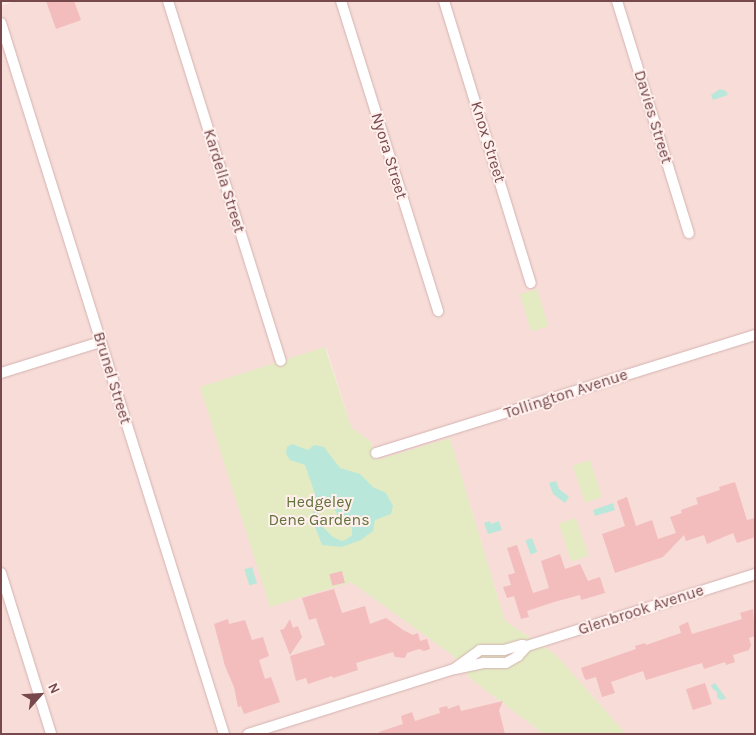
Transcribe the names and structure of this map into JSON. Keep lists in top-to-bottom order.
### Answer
{
  "streets": {
    "street": [
      "Davies Street",
      "Knox Street",
      "Nyora Street",
      "Kardella Street",
      "Brunel Street",
      "Tollington Avenue",
      "Glenbrook Avenue"
    ]
  },
  "parks": ["Hedgeley Dene Gardens"],
  "north": "top right"
}
